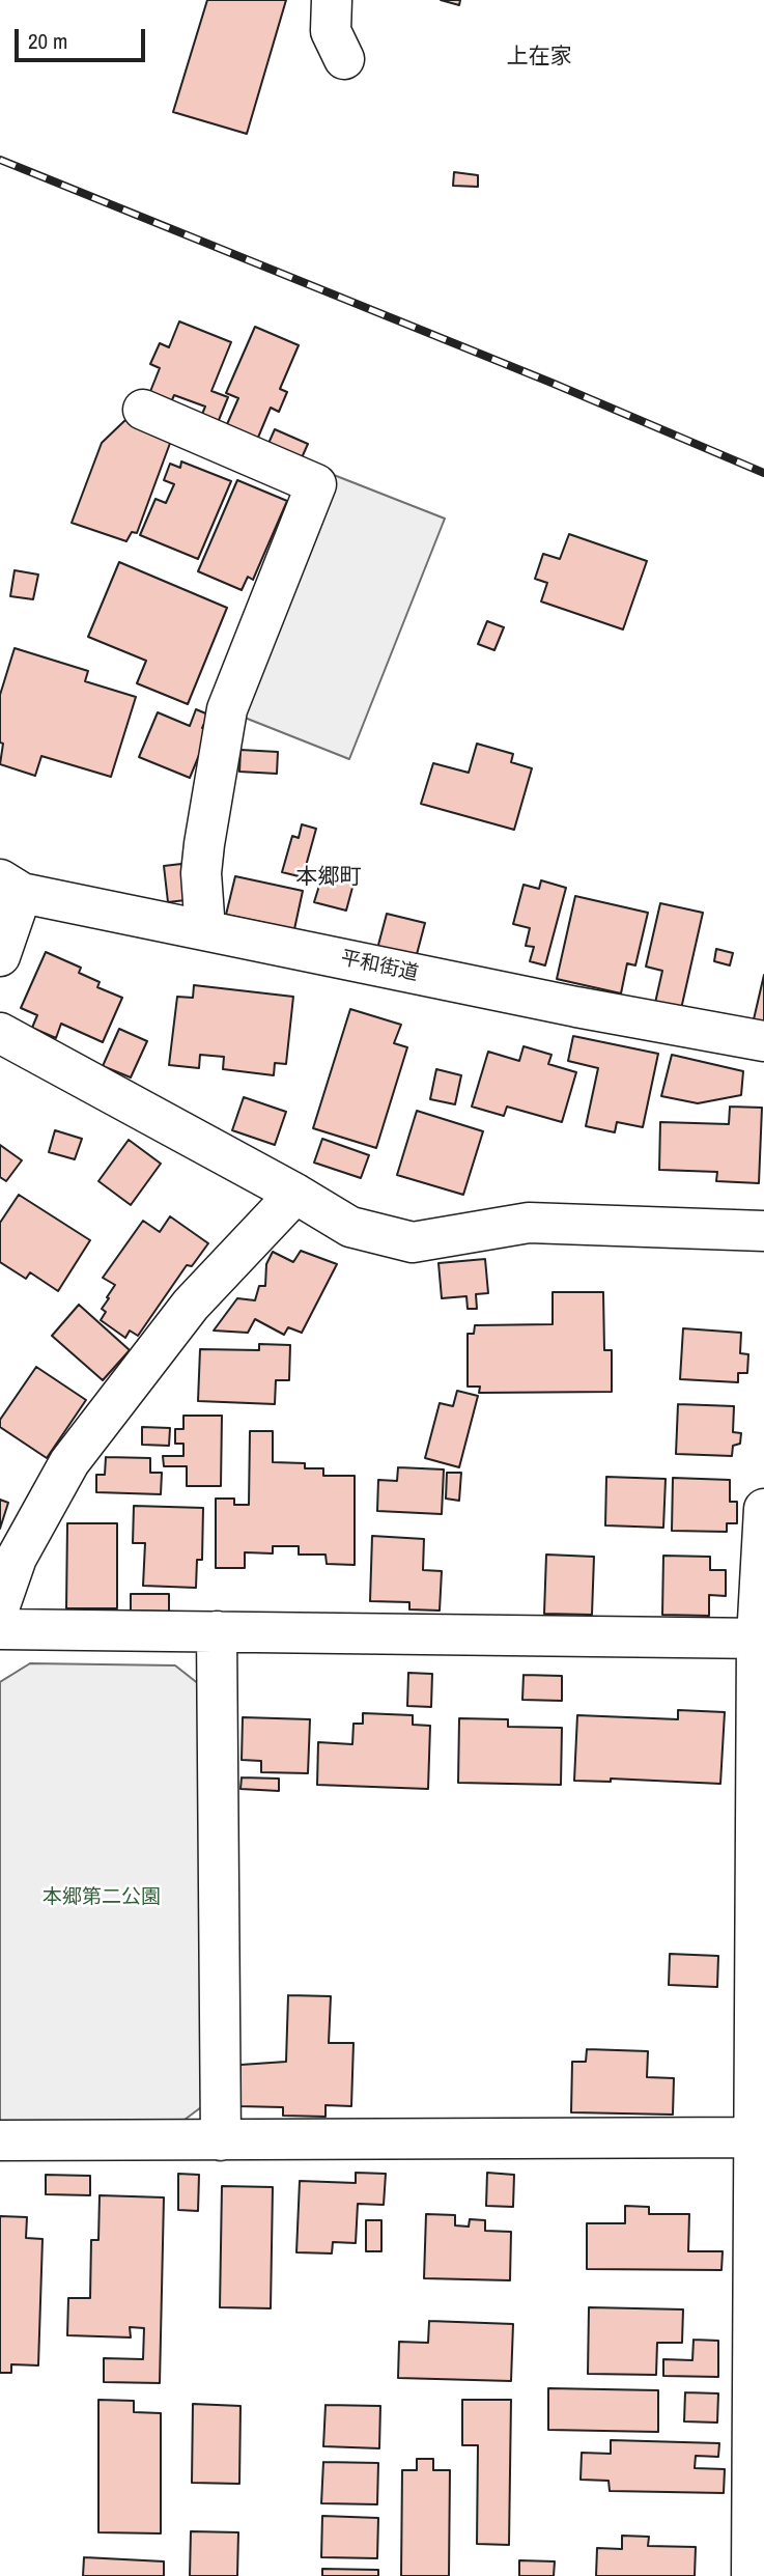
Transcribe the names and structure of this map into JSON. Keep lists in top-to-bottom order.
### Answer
{
  "streets": {
    "street": ["平和街道"]
  },
  "districts": ["上在家", "本郷町"],
  "parks": ["本郷第二公園"],
  "scale_bar": "20 m"
}
